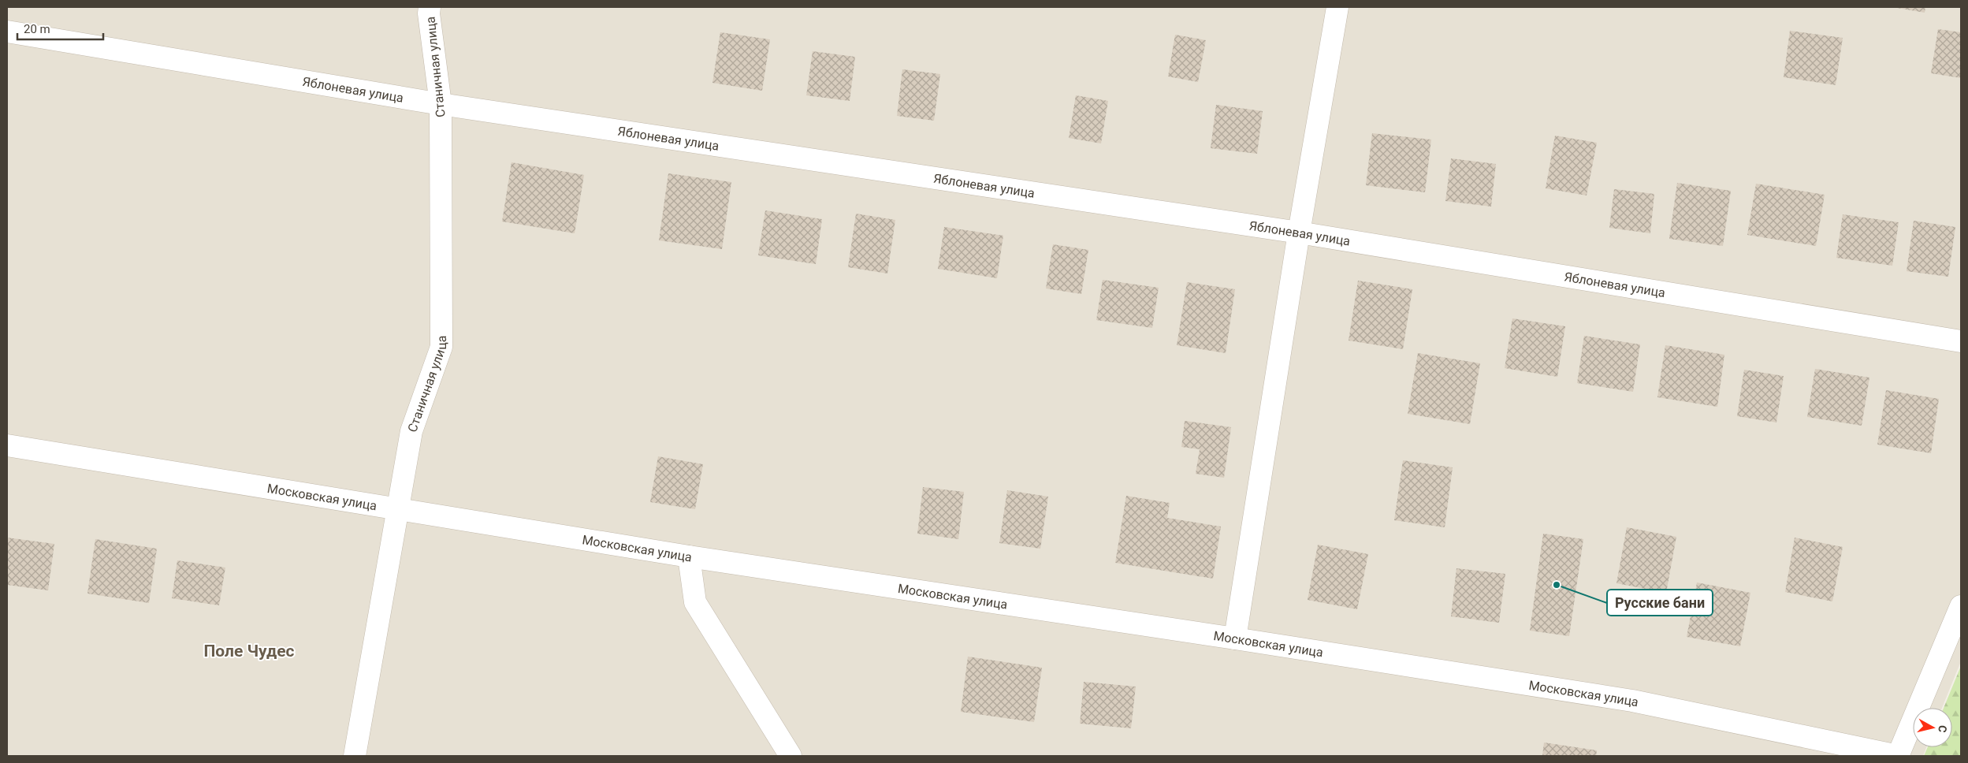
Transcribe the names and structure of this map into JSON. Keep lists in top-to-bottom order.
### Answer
{
  "streets": {
    "street": ["Станичная улица", "Яблоневая улица", "Московская улица"]
  },
  "crossings": [
    ["Станичная улица", "Яблоневая улица"],
    ["Станичная улица", "Московская улица"]
  ],
  "districts": ["Поле Чудес"],
  "places": ["Русские бани"],
  "scale_bar": "20 m",
  "north": "right"
}
